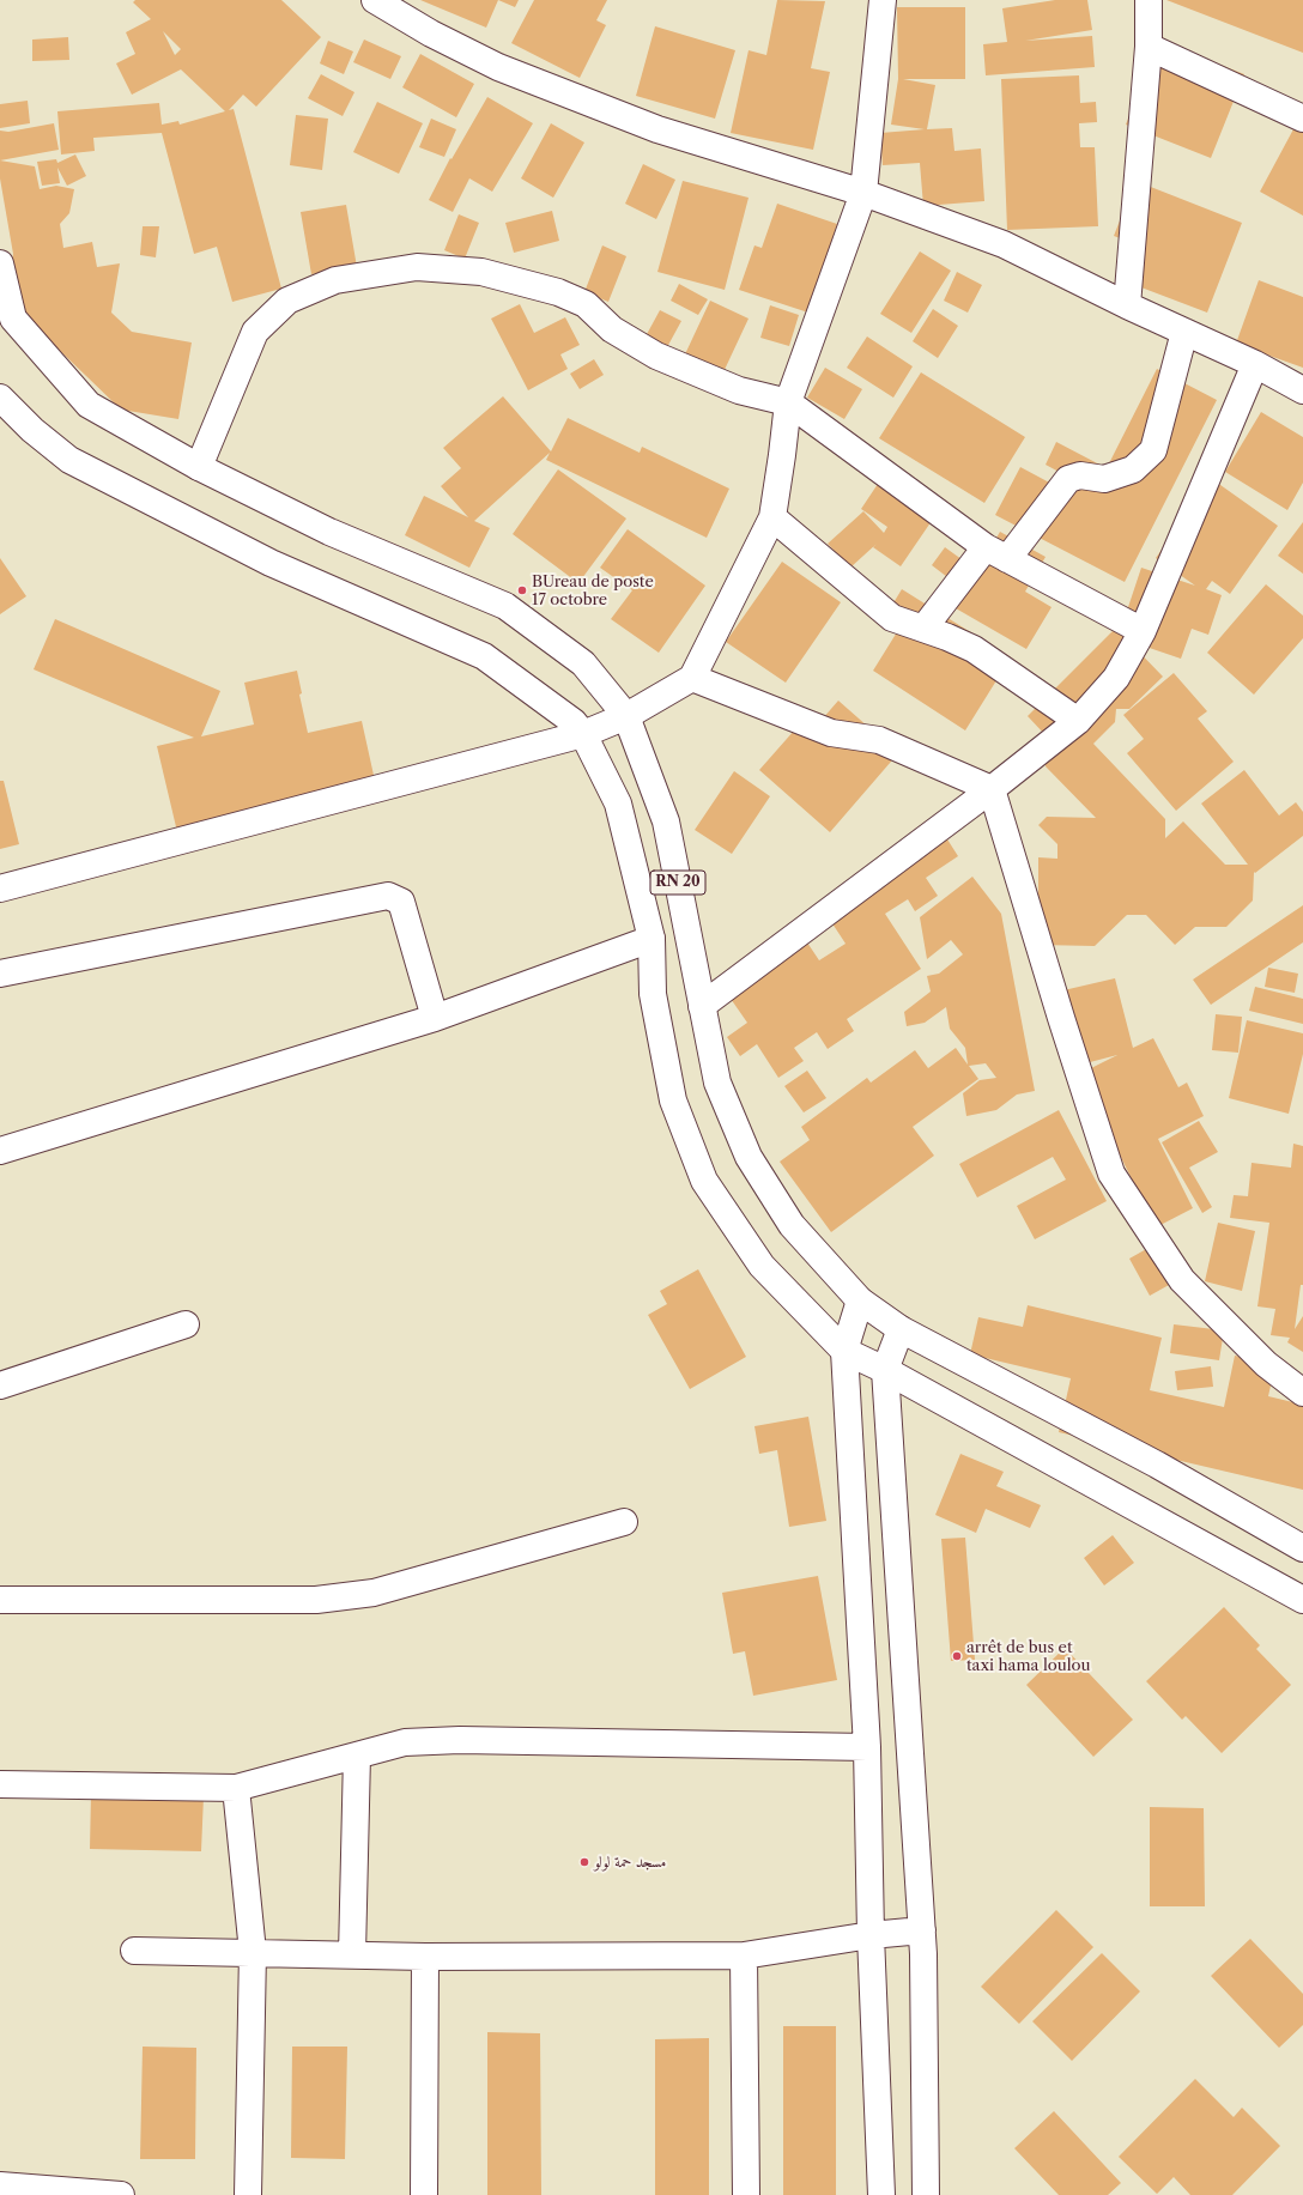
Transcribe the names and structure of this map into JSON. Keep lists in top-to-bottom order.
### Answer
{
  "streets": {
    "street": ["RN 20"]
  },
  "places": ["BUreau de poste 17 octobre", "arrêt de bus et taxi hama loulou", "مسجد حمة لولو"]
}
